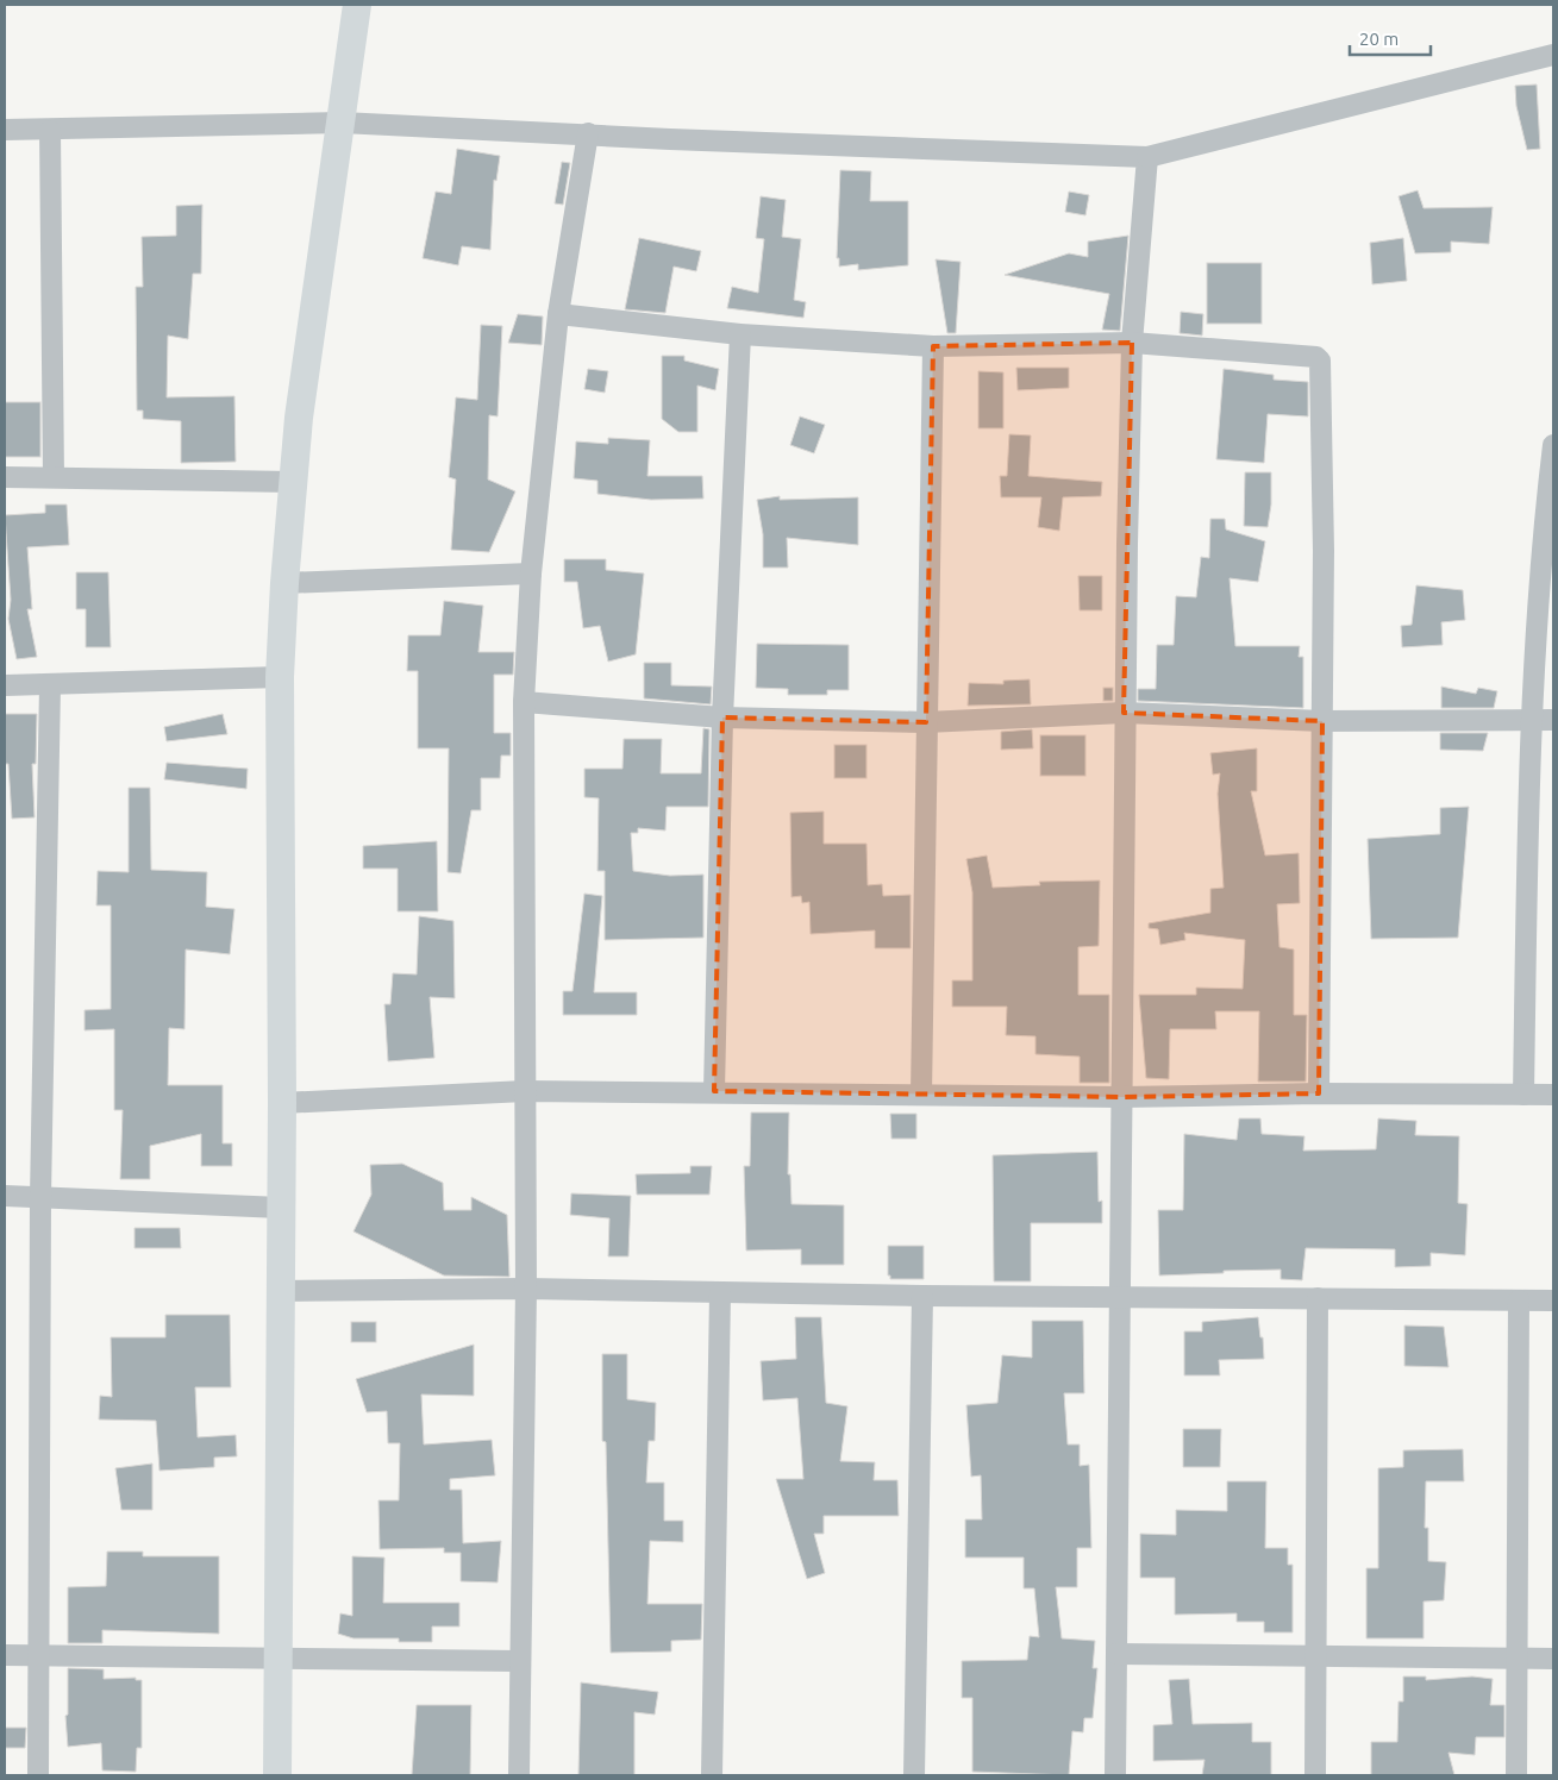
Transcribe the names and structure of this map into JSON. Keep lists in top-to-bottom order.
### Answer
{
  "scale_bar": "20 m"
}
